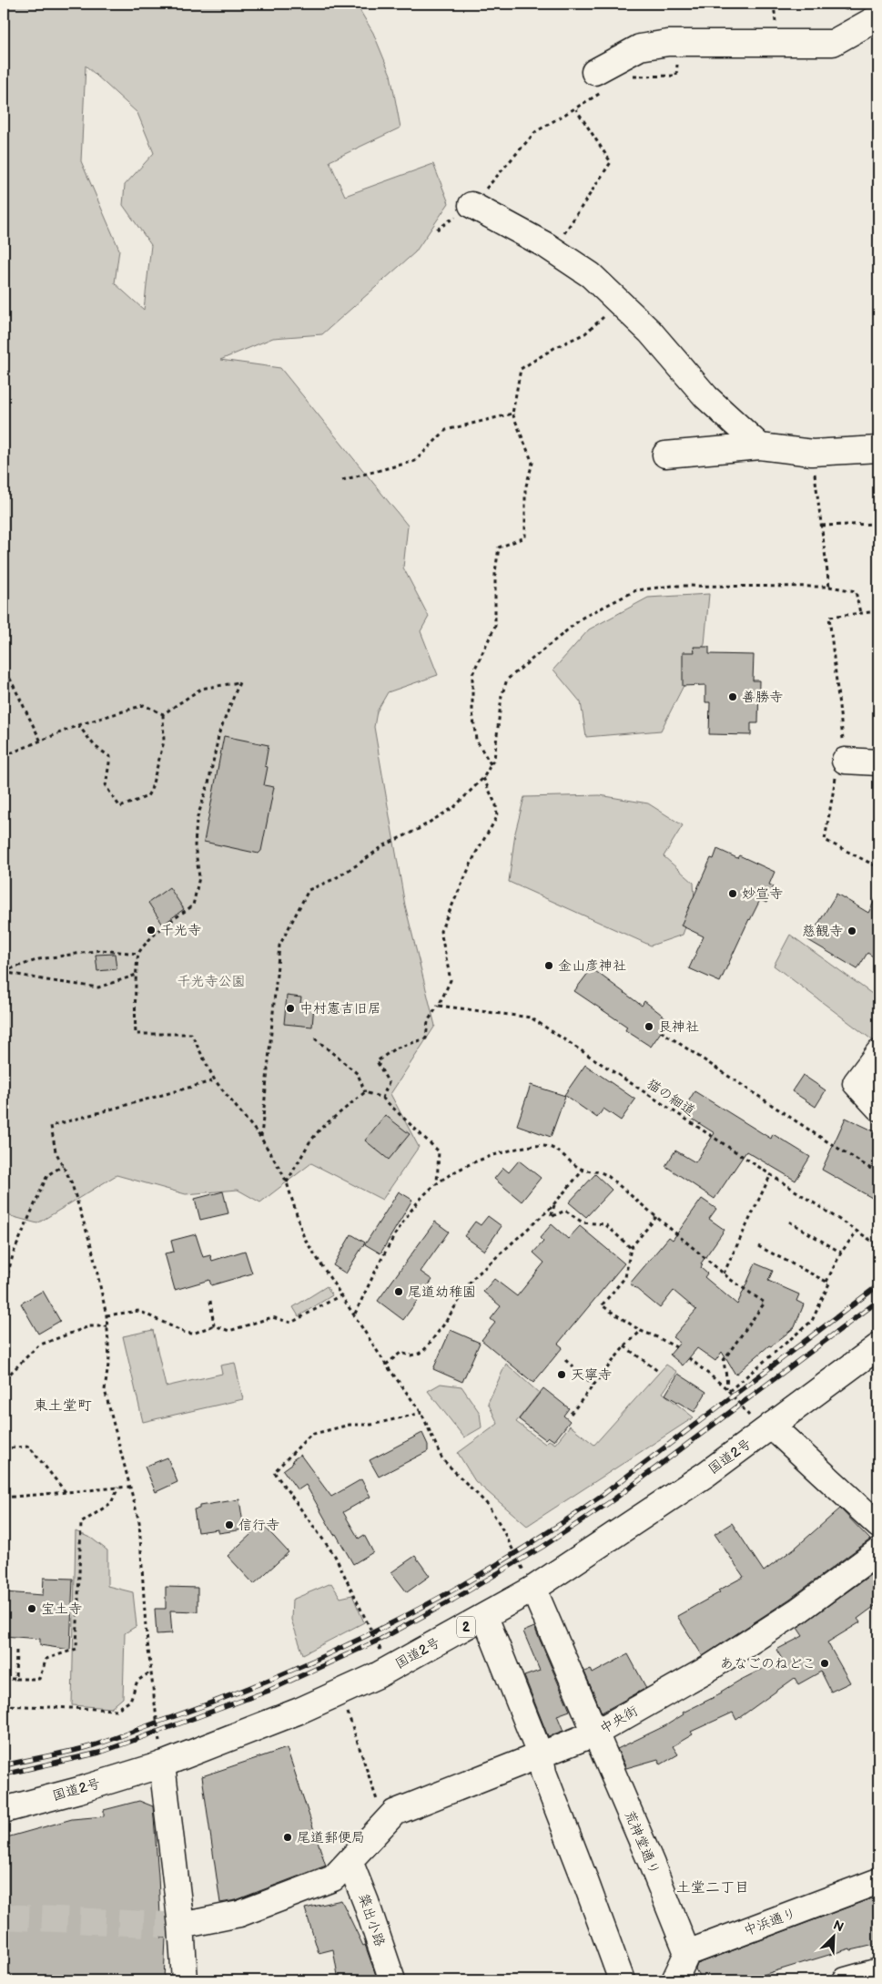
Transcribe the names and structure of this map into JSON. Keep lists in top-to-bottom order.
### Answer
{
  "streets": {
    "main road": [
      "国道2号",
      "2",
      "中央街",
      "荒神堂通り",
      "築出小路",
      "中浜通り"
    ],
    "path": ["猫の細道"]
  },
  "crossings": [
    ["国道2号", "荒神堂通り"],
    ["中央街", "荒神堂通り"],
    ["中央街", "築出小路"],
    ["荒神堂通り", "中浜通り"]
  ],
  "districts": ["東土堂町", "土堂二丁目"],
  "parks": ["千光寺公園"],
  "places": [
    "善勝寺",
    "妙宣寺",
    "千光寺",
    "慈観寺",
    "金山彦神社",
    "中村憲吉旧居",
    "艮神社",
    "尾道幼稚園",
    "天寧寺",
    "信行寺",
    "宝土寺",
    "あなごのねどこ",
    "尾道郵便局"
  ],
  "north": "top right"
}
